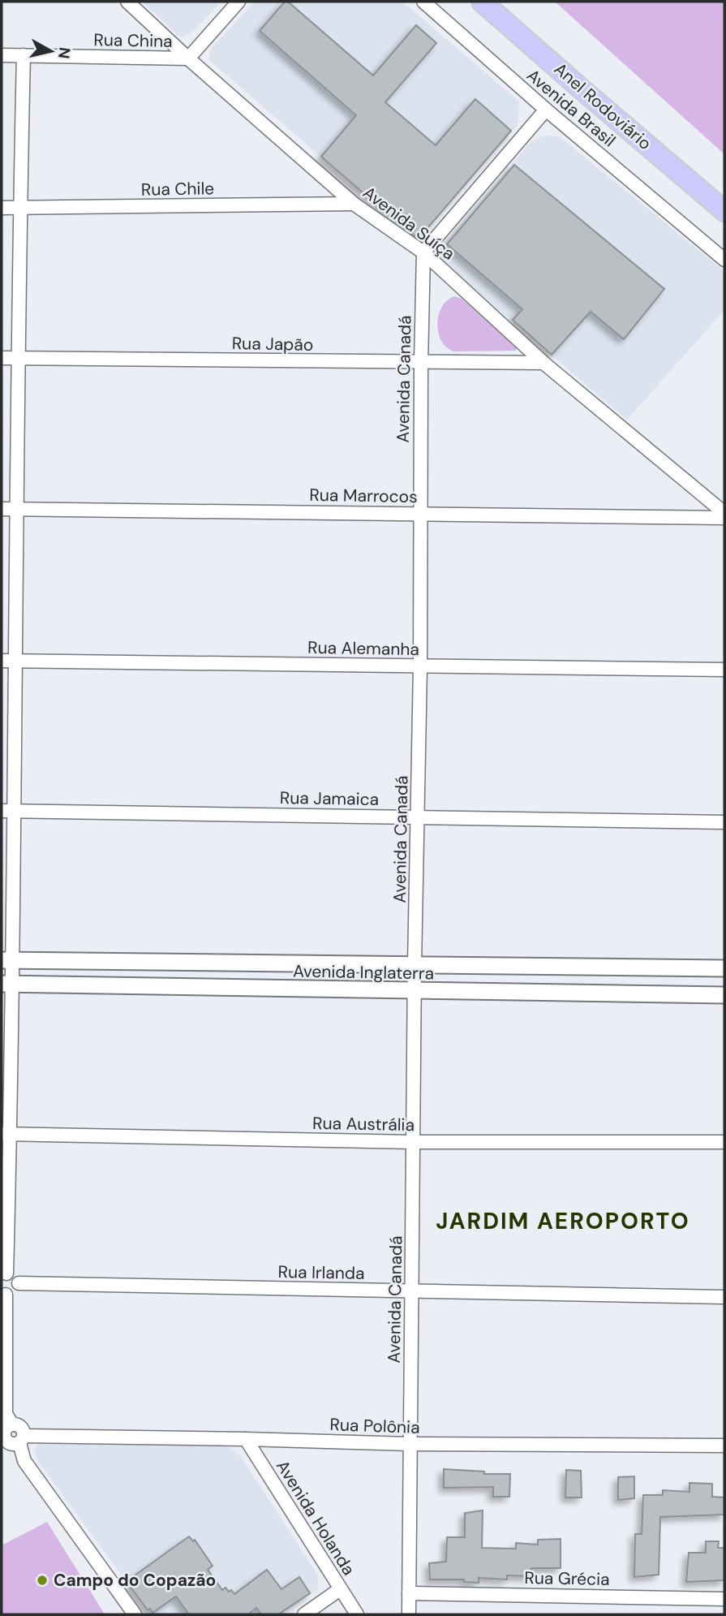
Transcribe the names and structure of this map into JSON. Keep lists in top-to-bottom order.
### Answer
{
  "streets": {
    "main road": ["Anel Rodoviário"],
    "street": [
      "Rua China",
      "Avenida Brasil",
      "Rua Chile",
      "Avenida Suíça",
      "Rua Japão",
      "Avenida Canadá",
      "Rua Marrocos",
      "Rua Alemanha",
      "Rua Jamaica",
      "Avenida Inglaterra",
      "Rua Austrália",
      "Rua Irlanda",
      "Rua Polônia",
      "Avenida Holanda",
      "Rua Grécia"
    ]
  },
  "crossings": [
    ["Rua China", "Avenida Suíça"],
    ["Rua Chile", "Avenida Suíça"],
    ["Avenida Suíça", "Rua Japão"],
    ["Avenida Suíça", "Avenida Canadá"],
    ["Rua Japão", "Avenida Canadá"],
    ["Avenida Canadá", "Rua Marrocos"],
    ["Avenida Canadá", "Rua Alemanha"],
    ["Avenida Canadá", "Rua Jamaica"],
    ["Avenida Canadá", "Avenida Inglaterra"],
    ["Avenida Canadá", "Rua Austrália"],
    ["Avenida Canadá", "Rua Irlanda"],
    ["Avenida Canadá", "Rua Polônia"],
    ["Avenida Canadá", "Rua Grécia"],
    ["Rua Polônia", "Avenida Holanda"]
  ],
  "districts": ["JARDIM AEROPORTO"],
  "places": ["Campo do Copazão"],
  "north": "right"
}
